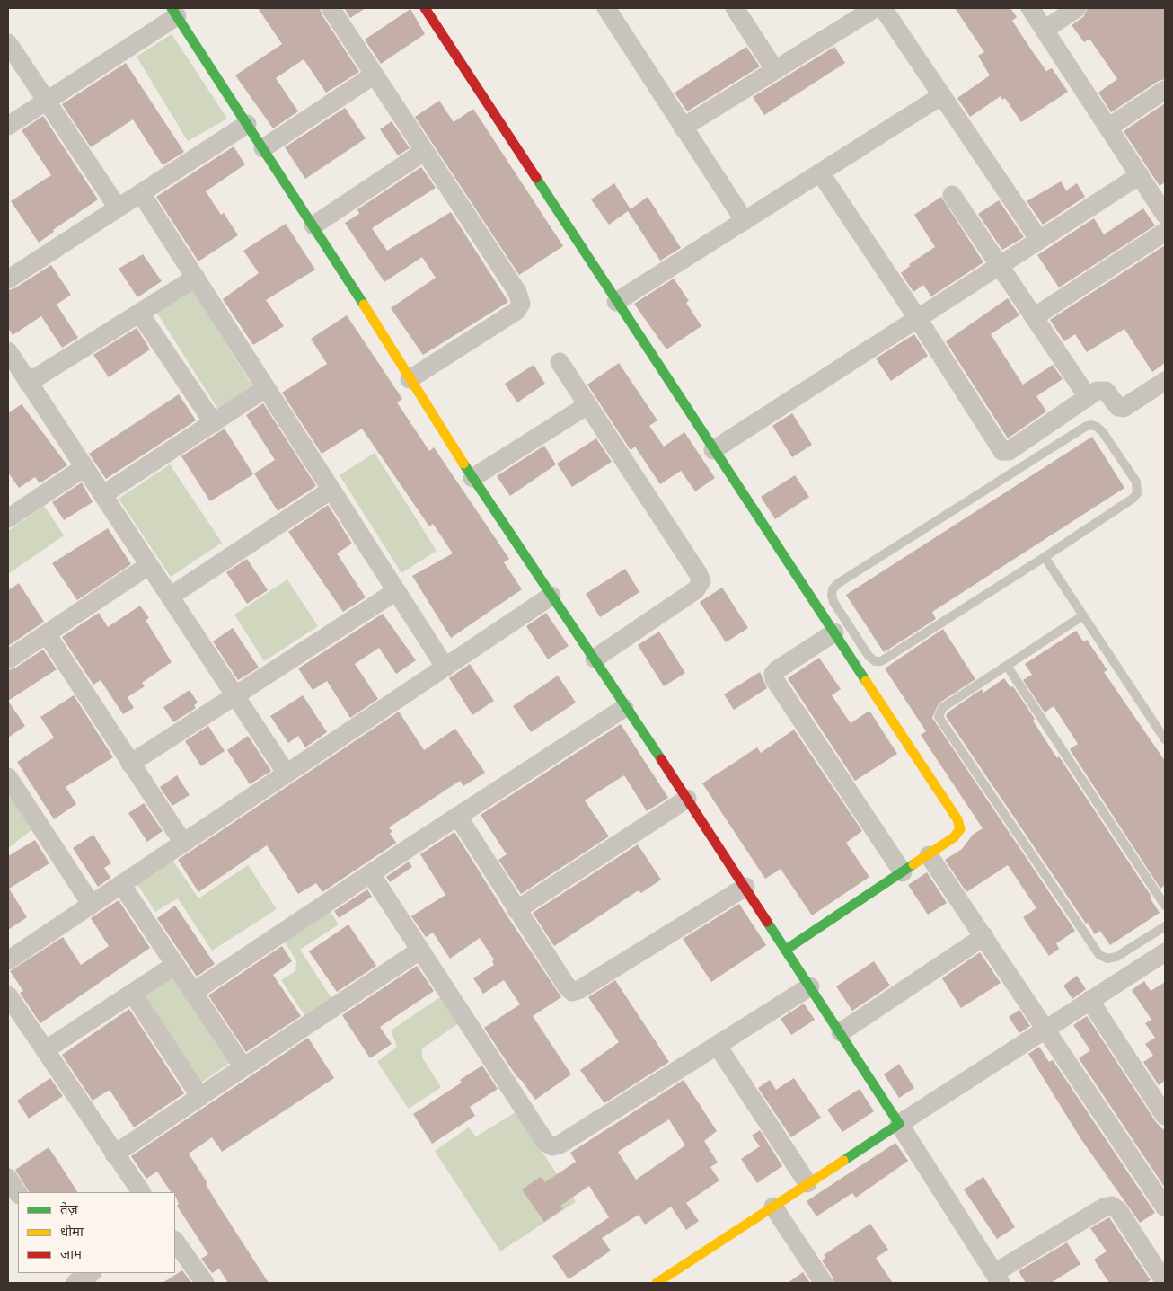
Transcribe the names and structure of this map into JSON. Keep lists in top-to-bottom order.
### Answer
{
  "legend": ["तेज़", "धीमा", "जाम"]
}
